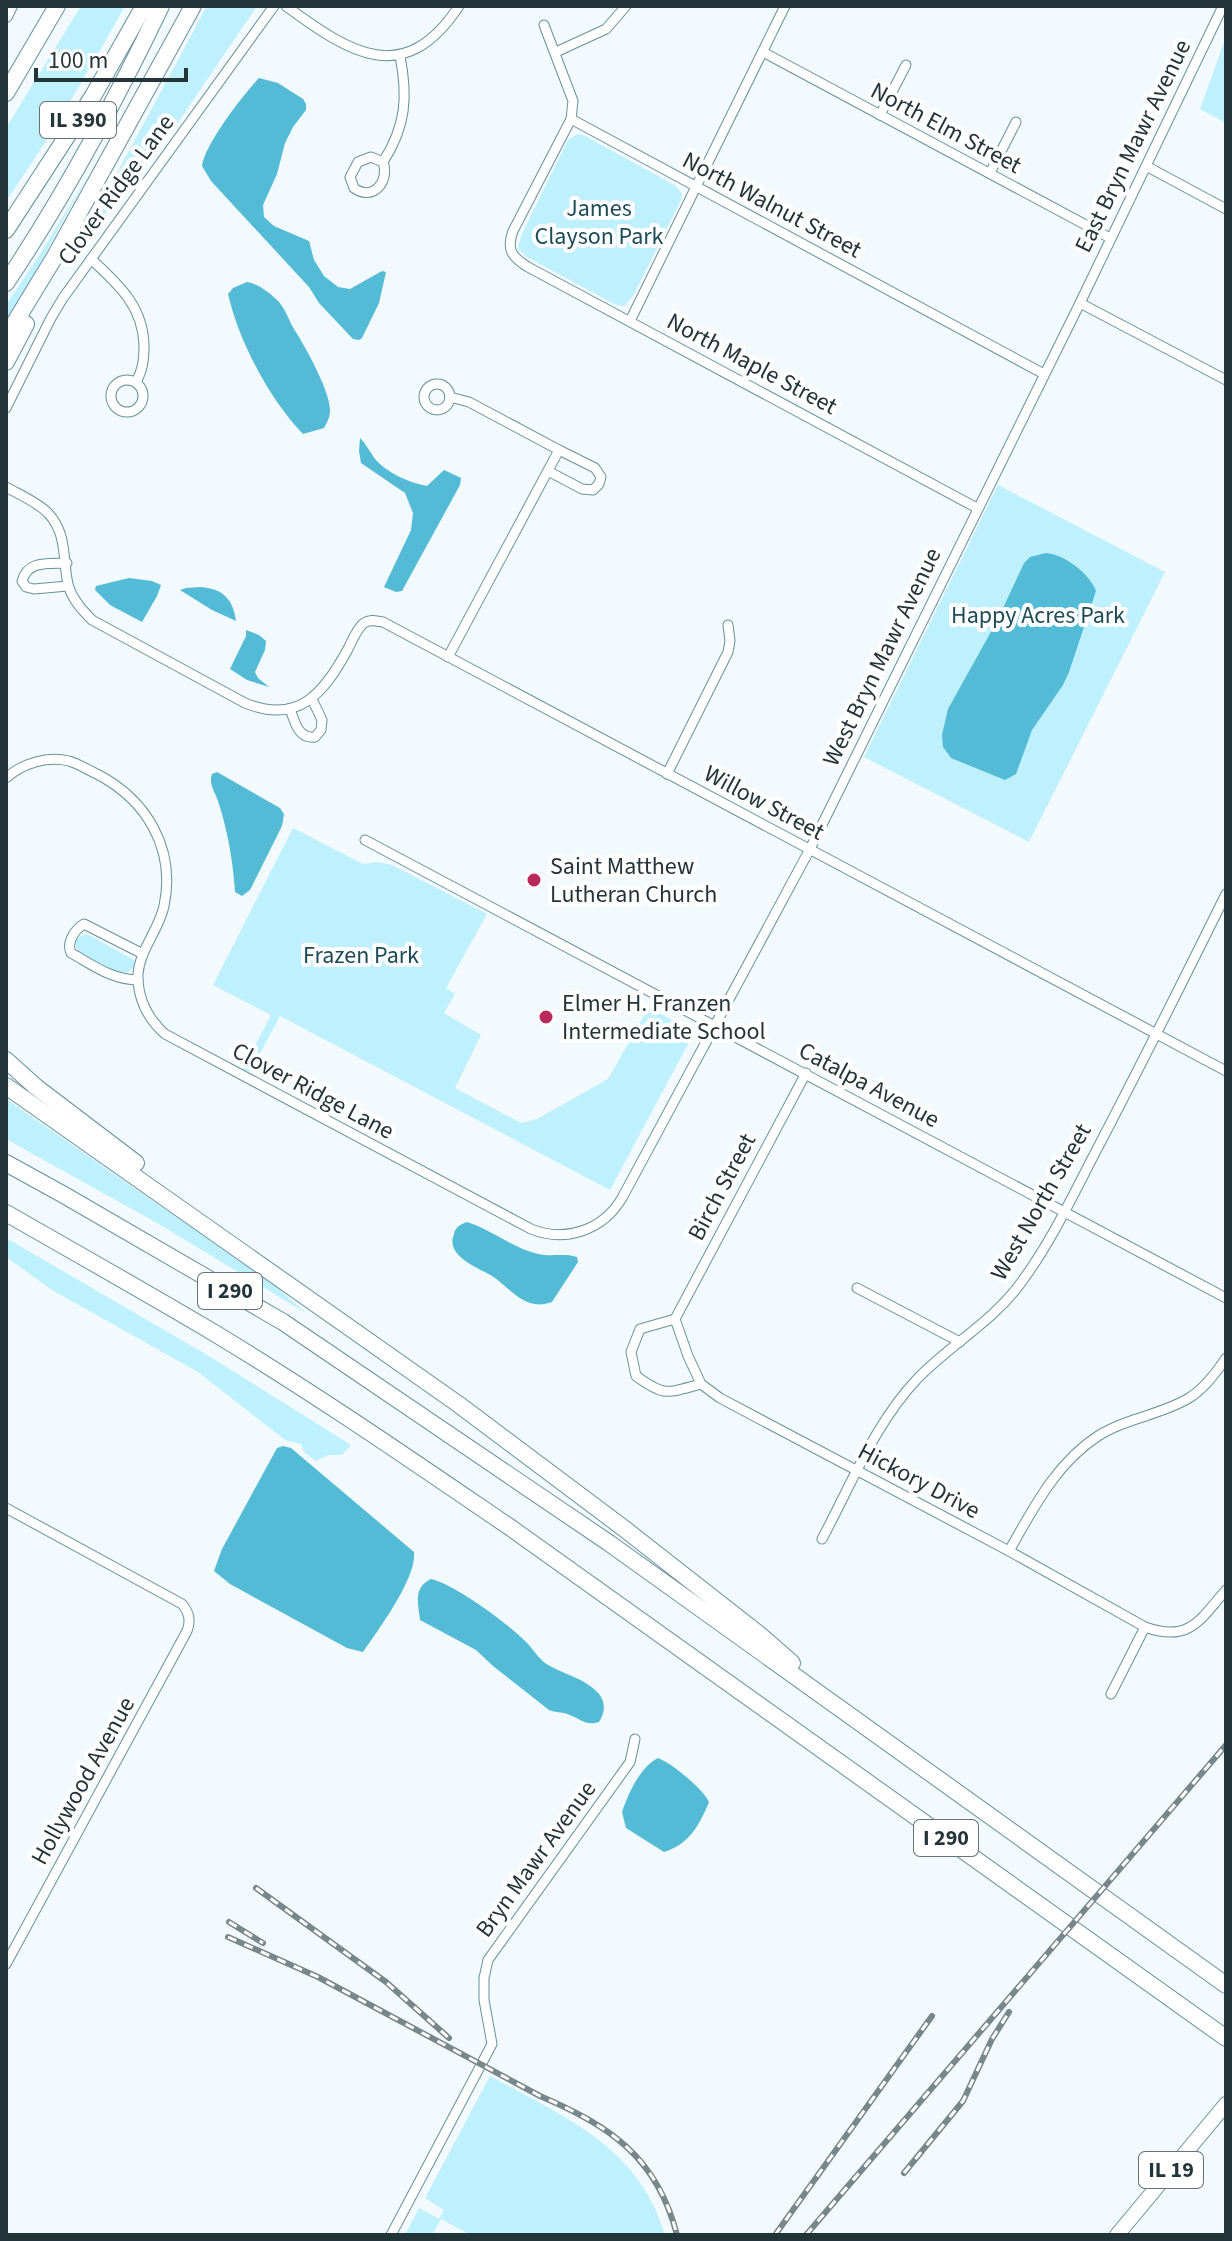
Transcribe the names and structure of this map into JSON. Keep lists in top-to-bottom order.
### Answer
{
  "streets": {
    "highway": ["IL 390", "I 290"],
    "main road": ["IL 19"],
    "street": [
      "North Elm Street",
      "East Bryn Mawr Avenue",
      "Clover Ridge Lane",
      "North Walnut Street",
      "North Maple Street",
      "West Bryn Mawr Avenue",
      "Willow Street",
      "Catalpa Avenue",
      "Birch Street",
      "West North Street",
      "Hickory Drive",
      "Hollywood Avenue",
      "Bryn Mawr Avenue"
    ]
  },
  "crossings": [
    ["North Elm Street", "East Bryn Mawr Avenue"],
    ["East Bryn Mawr Avenue", "West Bryn Mawr Avenue"],
    ["Clover Ridge Lane", "West Bryn Mawr Avenue"],
    ["Clover Ridge Lane", "Catalpa Avenue"],
    ["North Walnut Street", "North Maple Street"],
    ["North Walnut Street", "West Bryn Mawr Avenue"],
    ["North Maple Street", "West Bryn Mawr Avenue"],
    ["West Bryn Mawr Avenue", "Willow Street"],
    ["West Bryn Mawr Avenue", "Catalpa Avenue"],
    ["Willow Street", "West North Street"],
    ["Catalpa Avenue", "Birch Street"],
    ["Catalpa Avenue", "West North Street"],
    ["West North Street", "Hickory Drive"]
  ],
  "parks": ["James Clayson Park", "Happy Acres Park", "Frazen Park"],
  "places": ["Saint Matthew Lutheran Church", "Elmer H. Franzen Intermediate School"],
  "scale_bar": "100 m"
}
